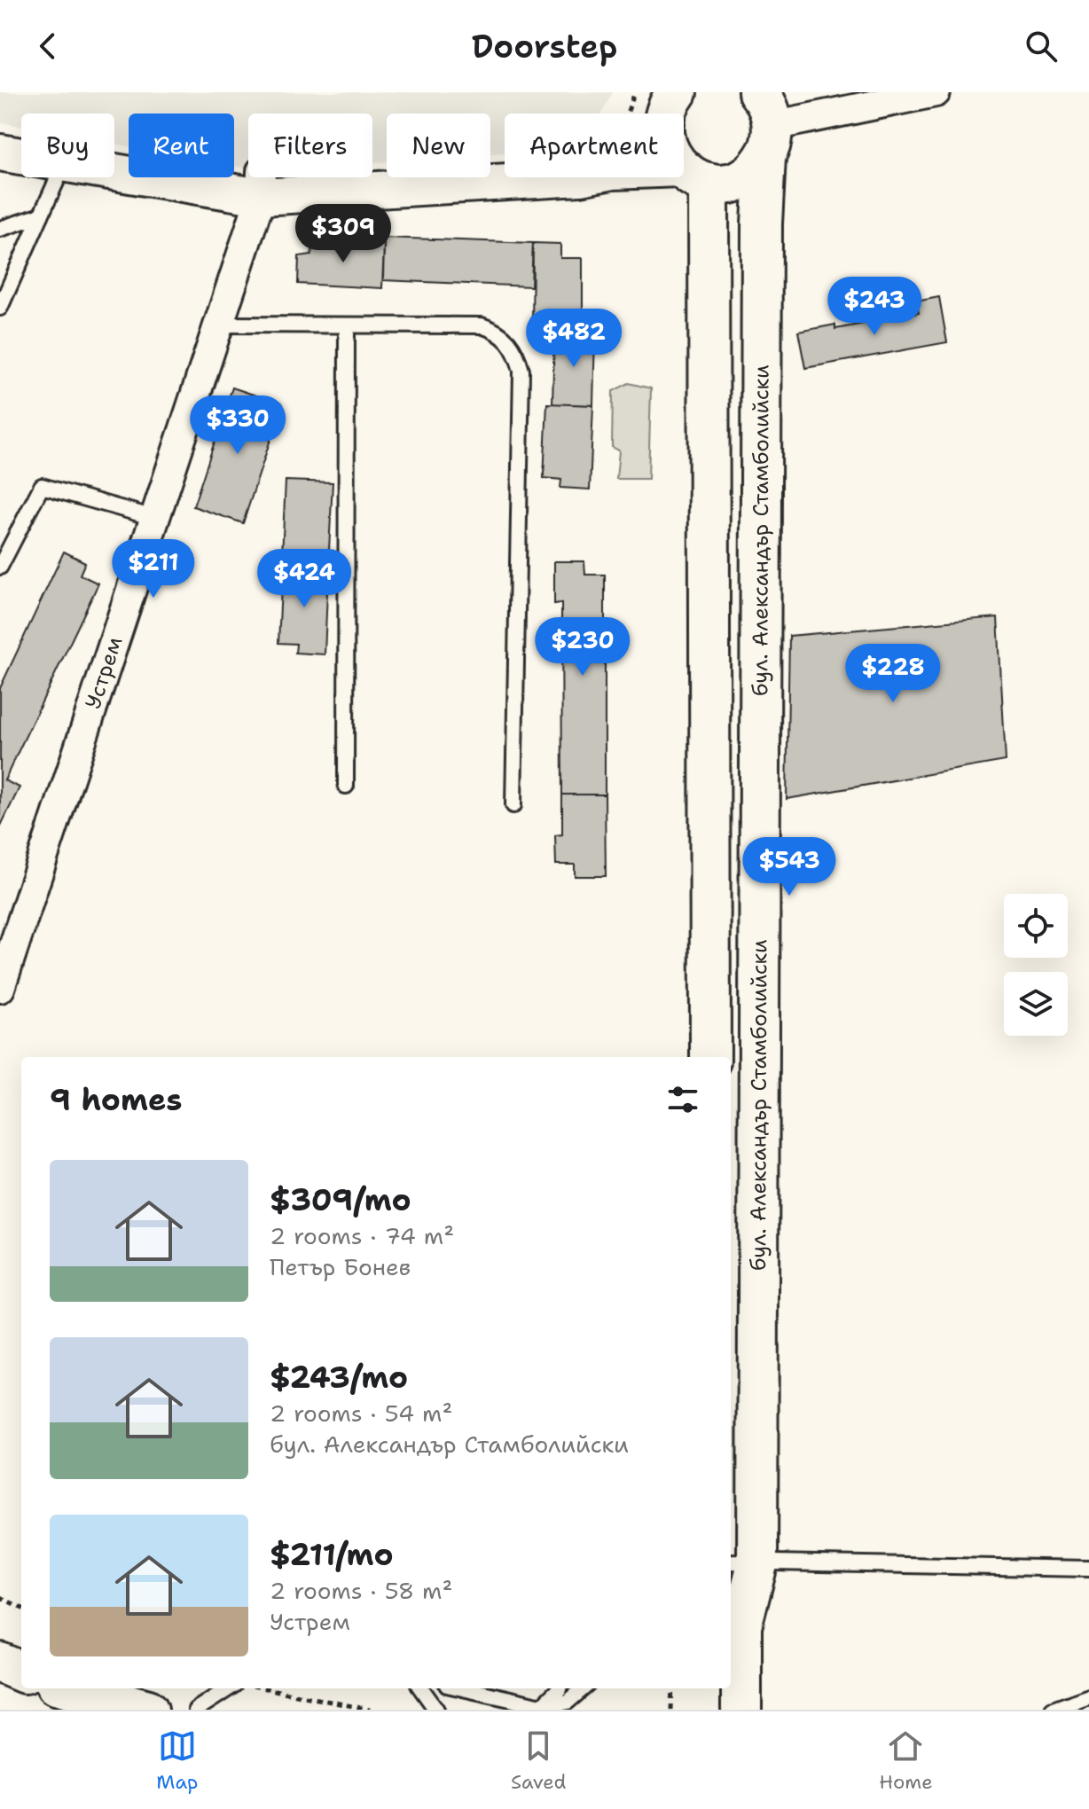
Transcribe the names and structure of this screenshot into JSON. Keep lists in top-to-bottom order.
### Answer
{
  "streets": {
    "main road": ["бул. Александър Стамболийски"],
    "street": ["Устрем"]
  },
  "page": {
    "header": "Doorstep",
    "chip": [
      "Buy",
      "Rent",
      "Filters",
      "New",
      "Apartment"
    ],
    "price": [
      "$309",
      "$243",
      "$482",
      "$330",
      "$211",
      "$424",
      "$230",
      "$228",
      "$543"
    ],
    "heading": "9 homes",
    "list": [
      {
        "name": "$309/mo",
        "note": "2 rooms · 74 m² · Петър Бонев"
      },
      {
        "name": "$243/mo",
        "note": "2 rooms · 54 m² · бул. Александър Стамболийски"
      },
      {
        "name": "$211/mo",
        "note": "2 rooms · 58 m² · Устрем"
      }
    ],
    "tabs": ["Map", "Saved", "Home"]
  }
}
